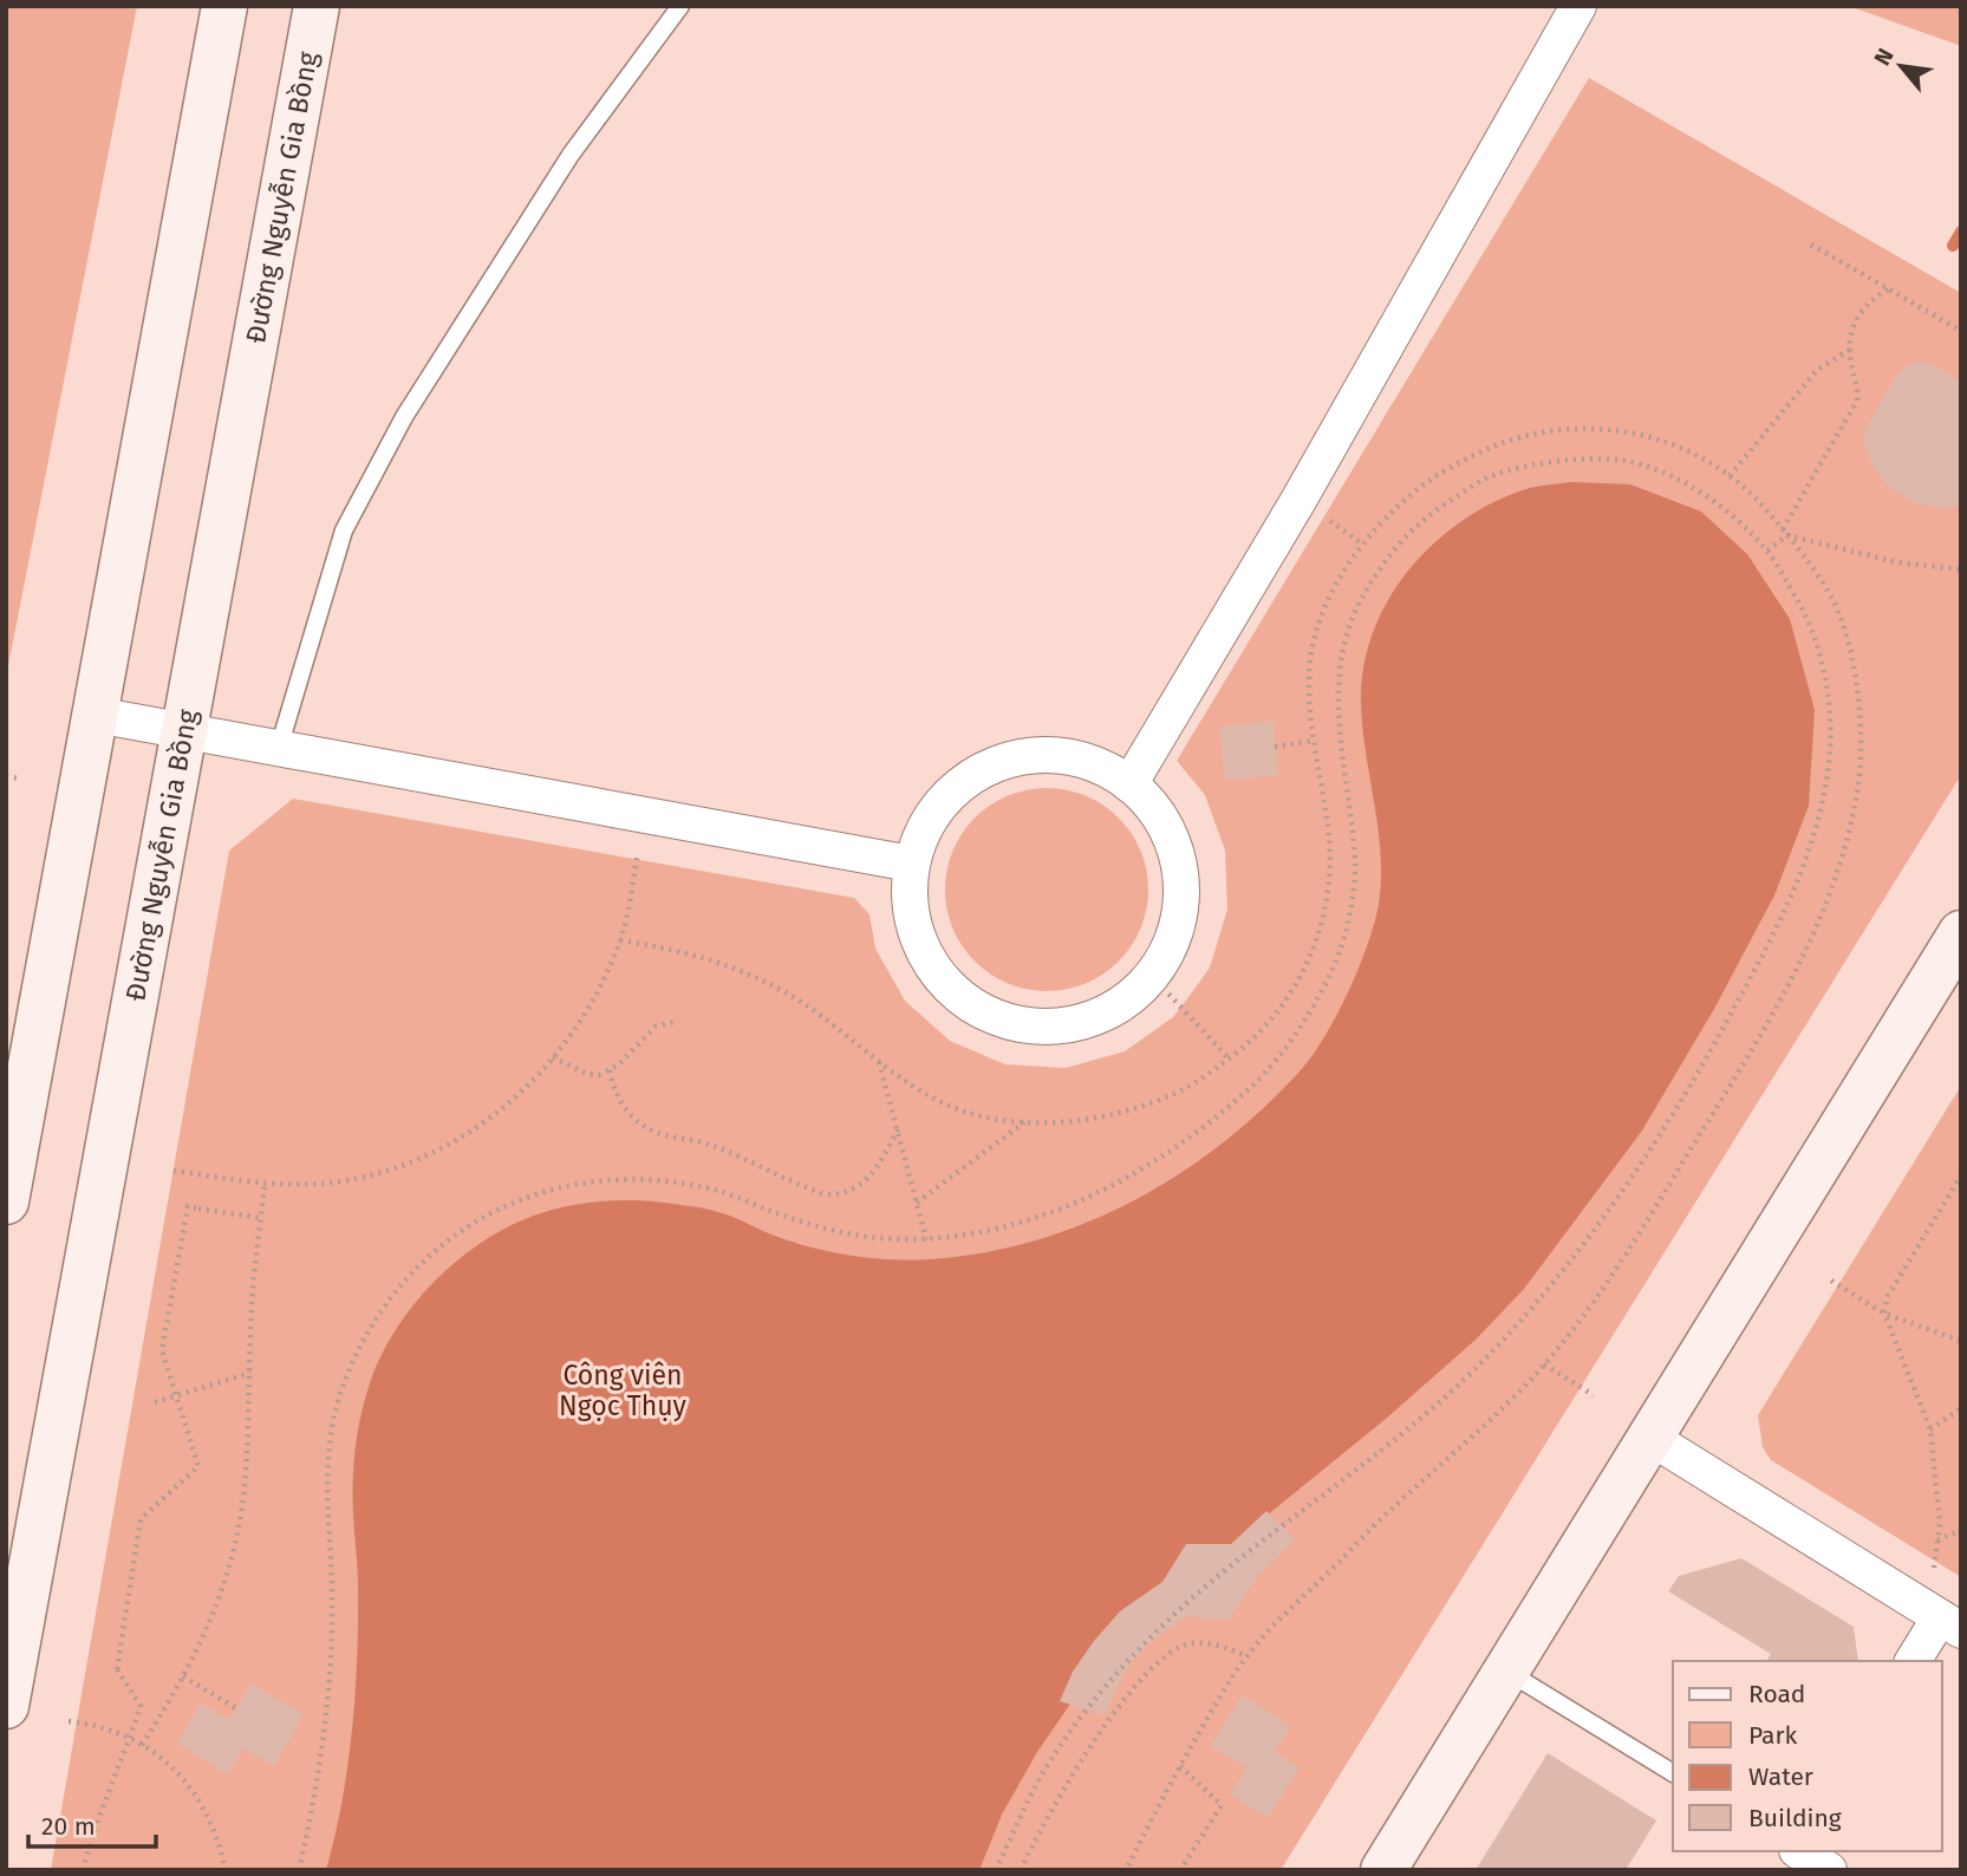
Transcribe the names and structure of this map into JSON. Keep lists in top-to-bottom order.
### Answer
{
  "streets": {
    "main road": ["Đường Nguyễn Gia Bồng"]
  },
  "parks": ["Công viên Ngọc Thụy"],
  "legend": [
    "Road",
    "Park",
    "Water",
    "Building"
  ],
  "scale_bar": "20 m",
  "north": "top left"
}
